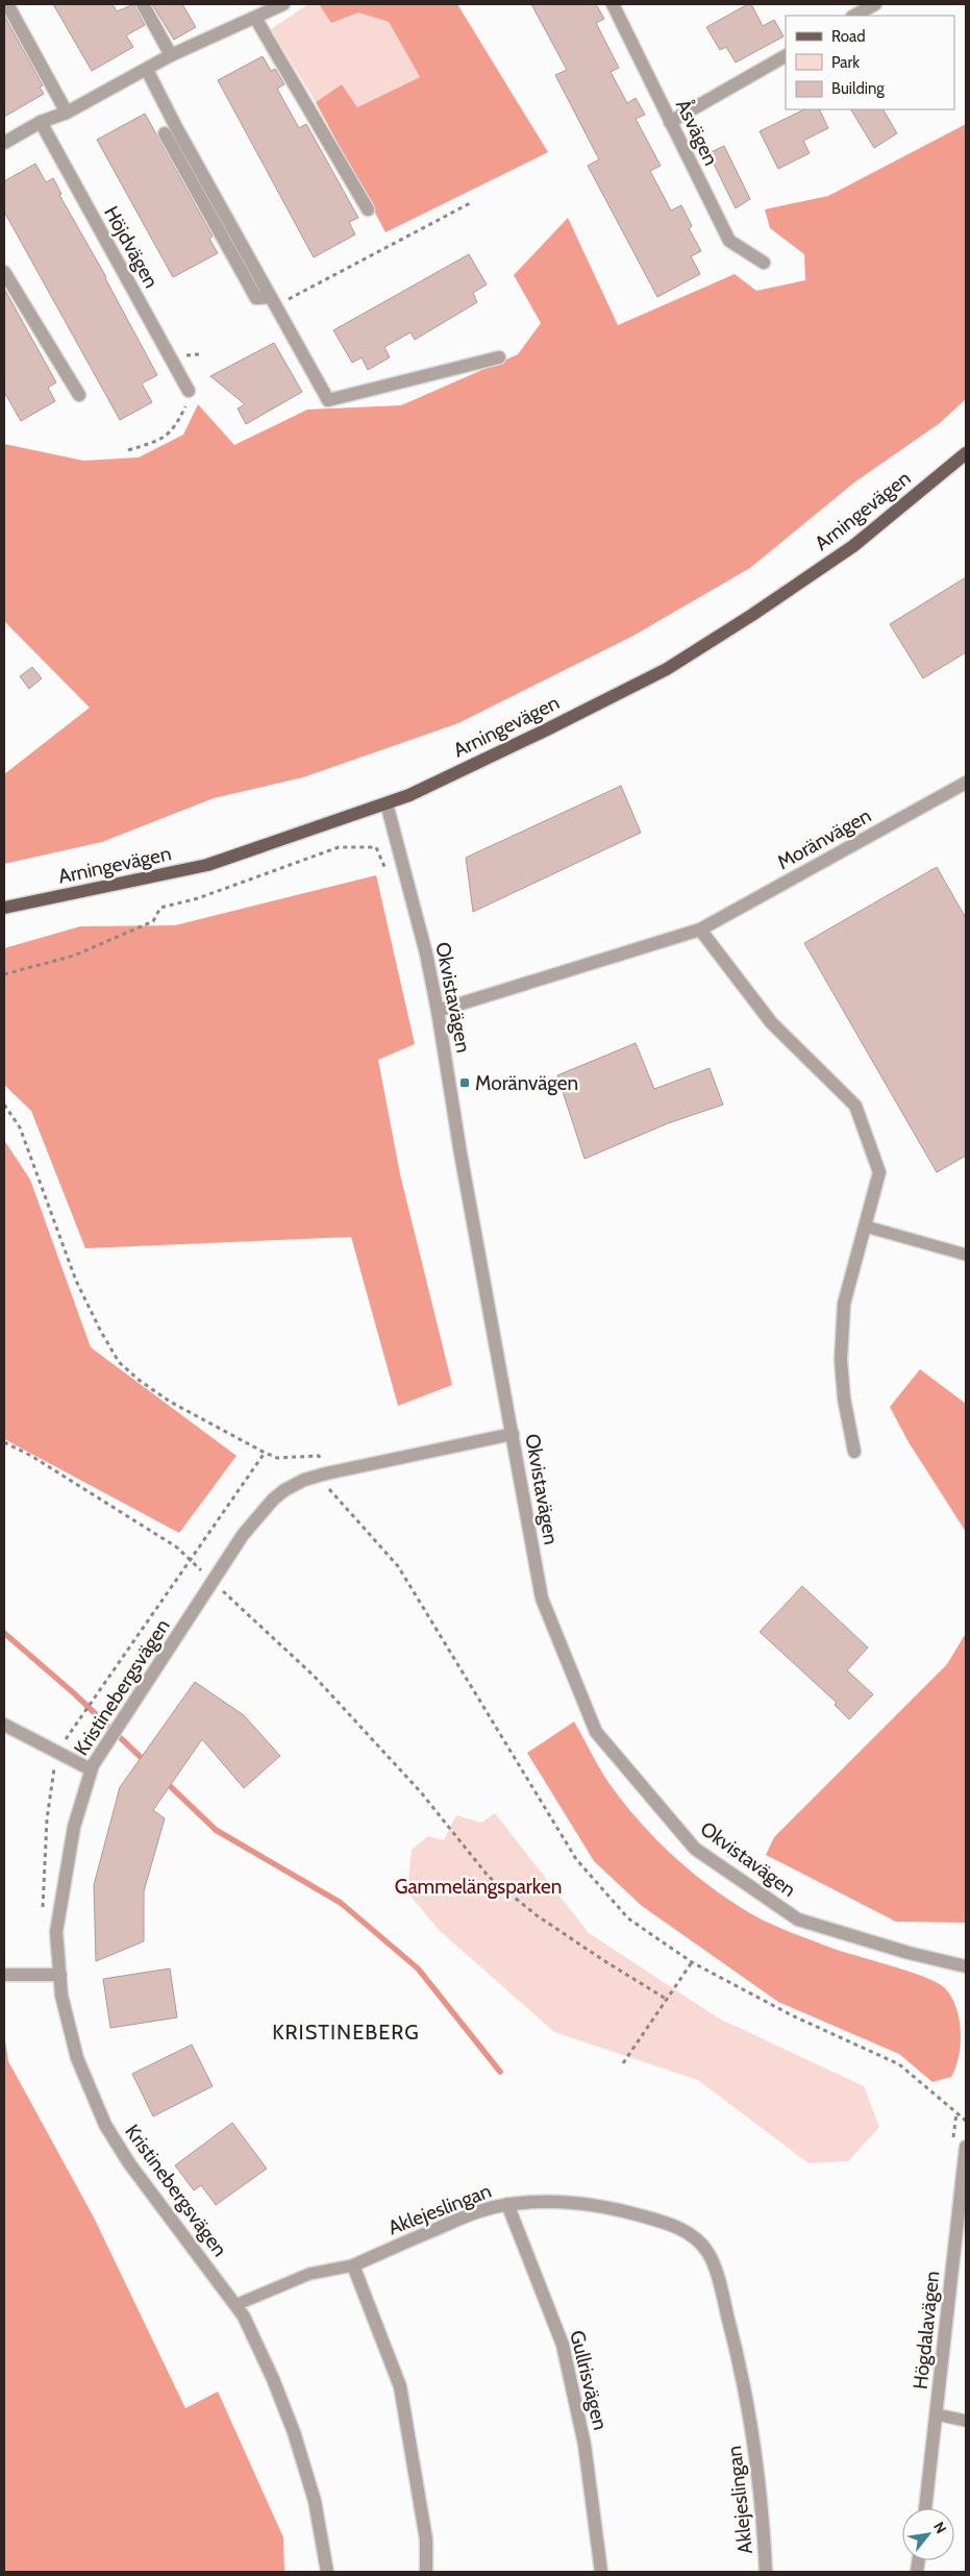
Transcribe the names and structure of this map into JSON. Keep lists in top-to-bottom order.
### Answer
{
  "streets": {
    "main road": ["Arningevägen"],
    "street": [
      "Åsvägen",
      "Höjdvägen",
      "Moränvägen",
      "Okvistavägen",
      "Kristinebergsvägen",
      "Aklejeslingan",
      "Högdalavägen",
      "Gullrisvägen"
    ]
  },
  "crossings": [
    ["Arningevägen", "Okvistavägen"],
    ["Moränvägen", "Okvistavägen"],
    ["Okvistavägen", "Kristinebergsvägen"],
    ["Aklejeslingan", "Gullrisvägen"]
  ],
  "districts": ["KRISTINEBERG"],
  "parks": ["Gammelängsparken"],
  "places": {
    "transit": ["Moränvägen"]
  },
  "legend": ["Road", "Park", "Building"],
  "north": "top right"
}
